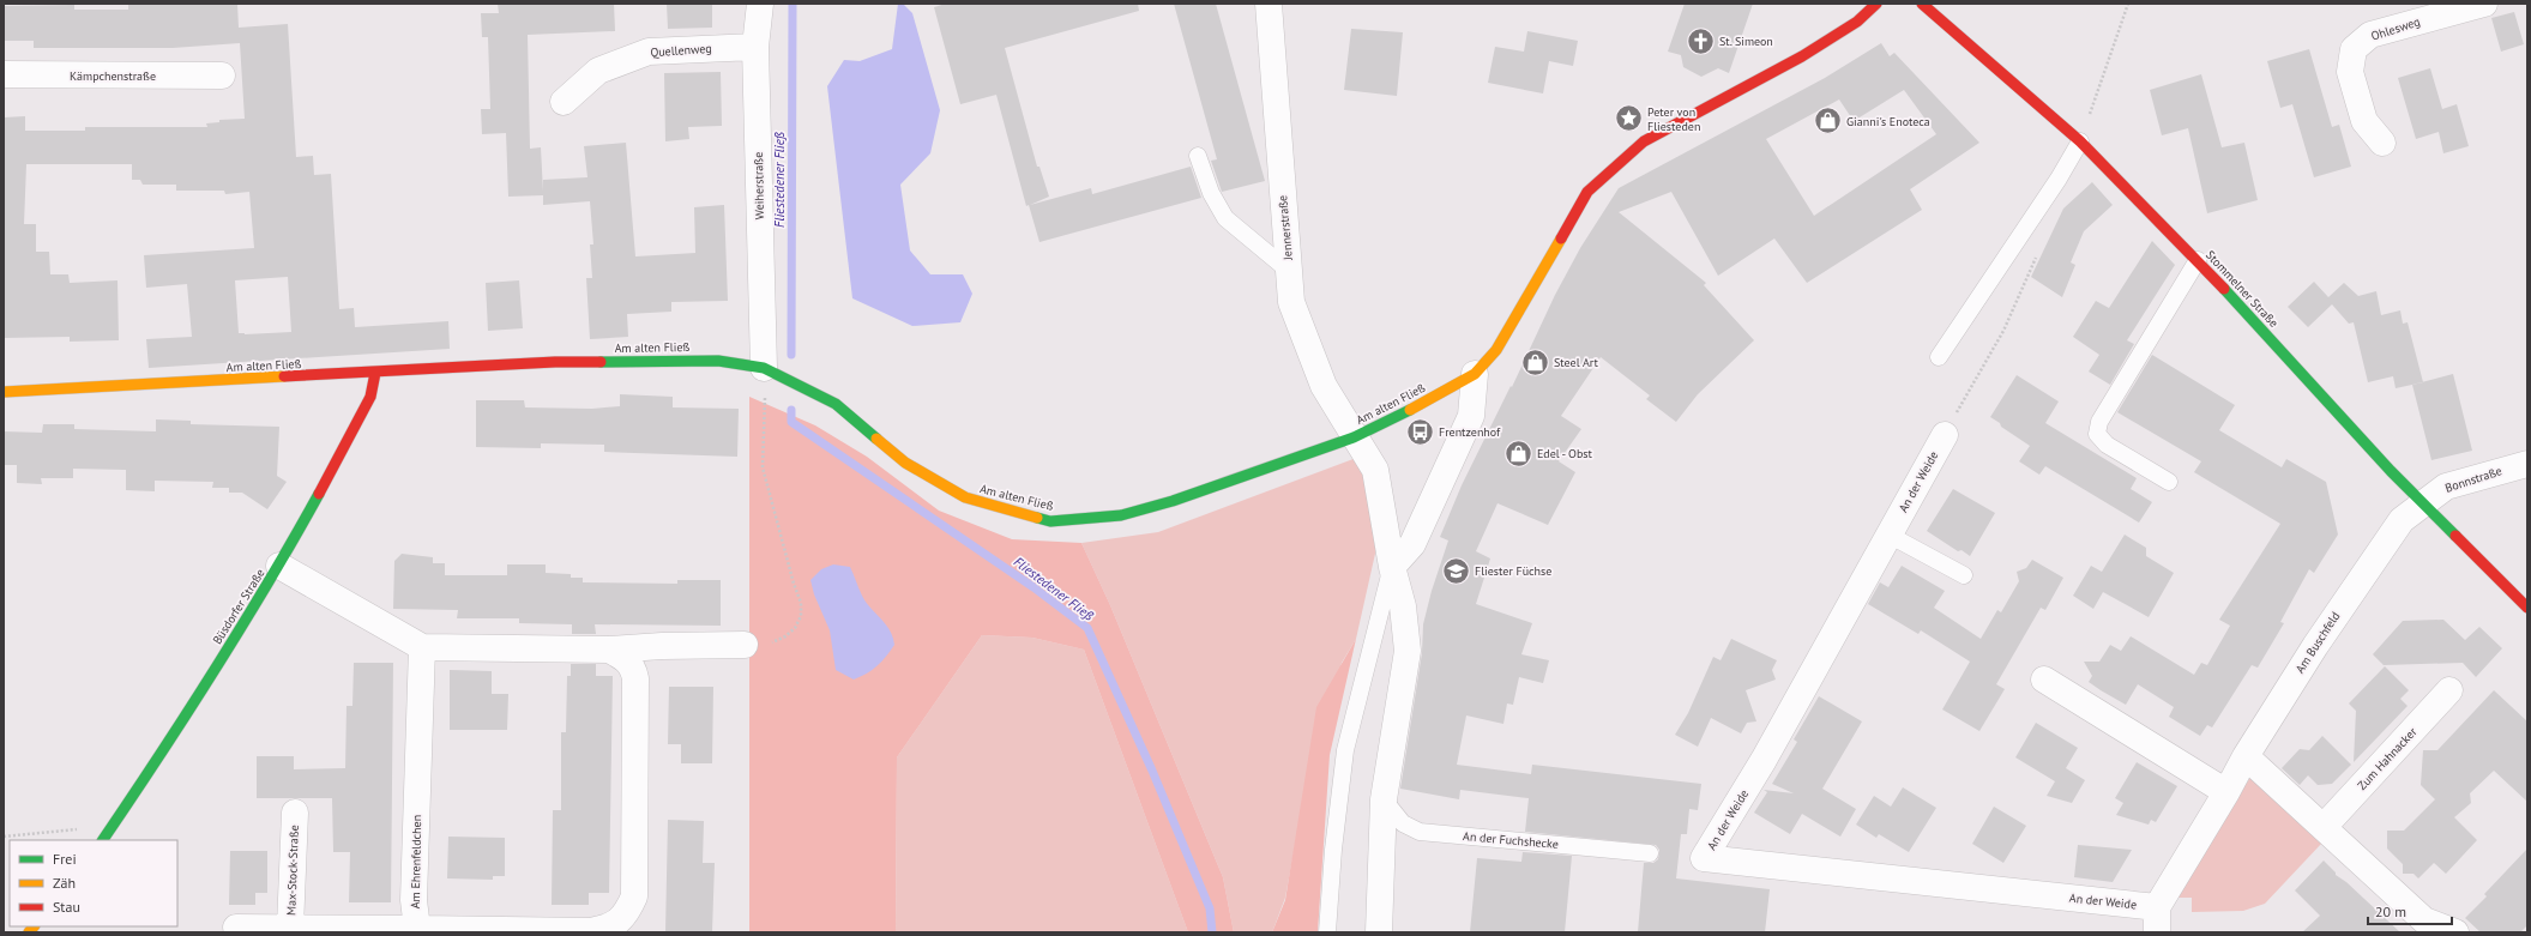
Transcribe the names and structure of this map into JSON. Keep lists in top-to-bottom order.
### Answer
{
  "streets": {
    "main road": ["Stommelner Straße", "Am alten Fließ", "Büsdorfer Straße"],
    "street": [
      "Ohlesweg",
      "Quellenweg",
      "Kämpchenstraße",
      "Weiherstraße",
      "Jennerstraße",
      "Bonnstraße",
      "An der Weide",
      "Am Buschfeld",
      "Zum Hahnacker",
      "Am Ehrenfeldchen",
      "Max-Stock-Straße"
    ],
    "lane": ["An der Fuchshecke"]
  },
  "crossings": [
    ["Quellenweg", "Weiherstraße"],
    ["Weiherstraße", "Am alten Fließ"],
    ["Jennerstraße", "Am alten Fließ"],
    ["Stommelner Straße", "Bonnstraße"],
    ["Stommelner Straße", "Am Buschfeld"],
    ["Am alten Fließ", "Büsdorfer Straße"],
    ["Bonnstraße", "Am Buschfeld"],
    ["An der Weide", "Am Buschfeld"],
    ["Am Ehrenfeldchen", "Max-Stock-Straße"]
  ],
  "water": ["Fliestedener Fließ"],
  "places": {
    "church": ["St. Simeon"],
    "place": ["Peter von Fliesteden"],
    "shop": ["Gianni's Enoteca", "Steel Art", "Edel - Obst"],
    "bus stop": ["Frentzenhof"],
    "school or university": ["Fliester Füchse"]
  },
  "legend": ["Frei", "Zäh", "Stau"],
  "scale_bar": "20 m"
}
